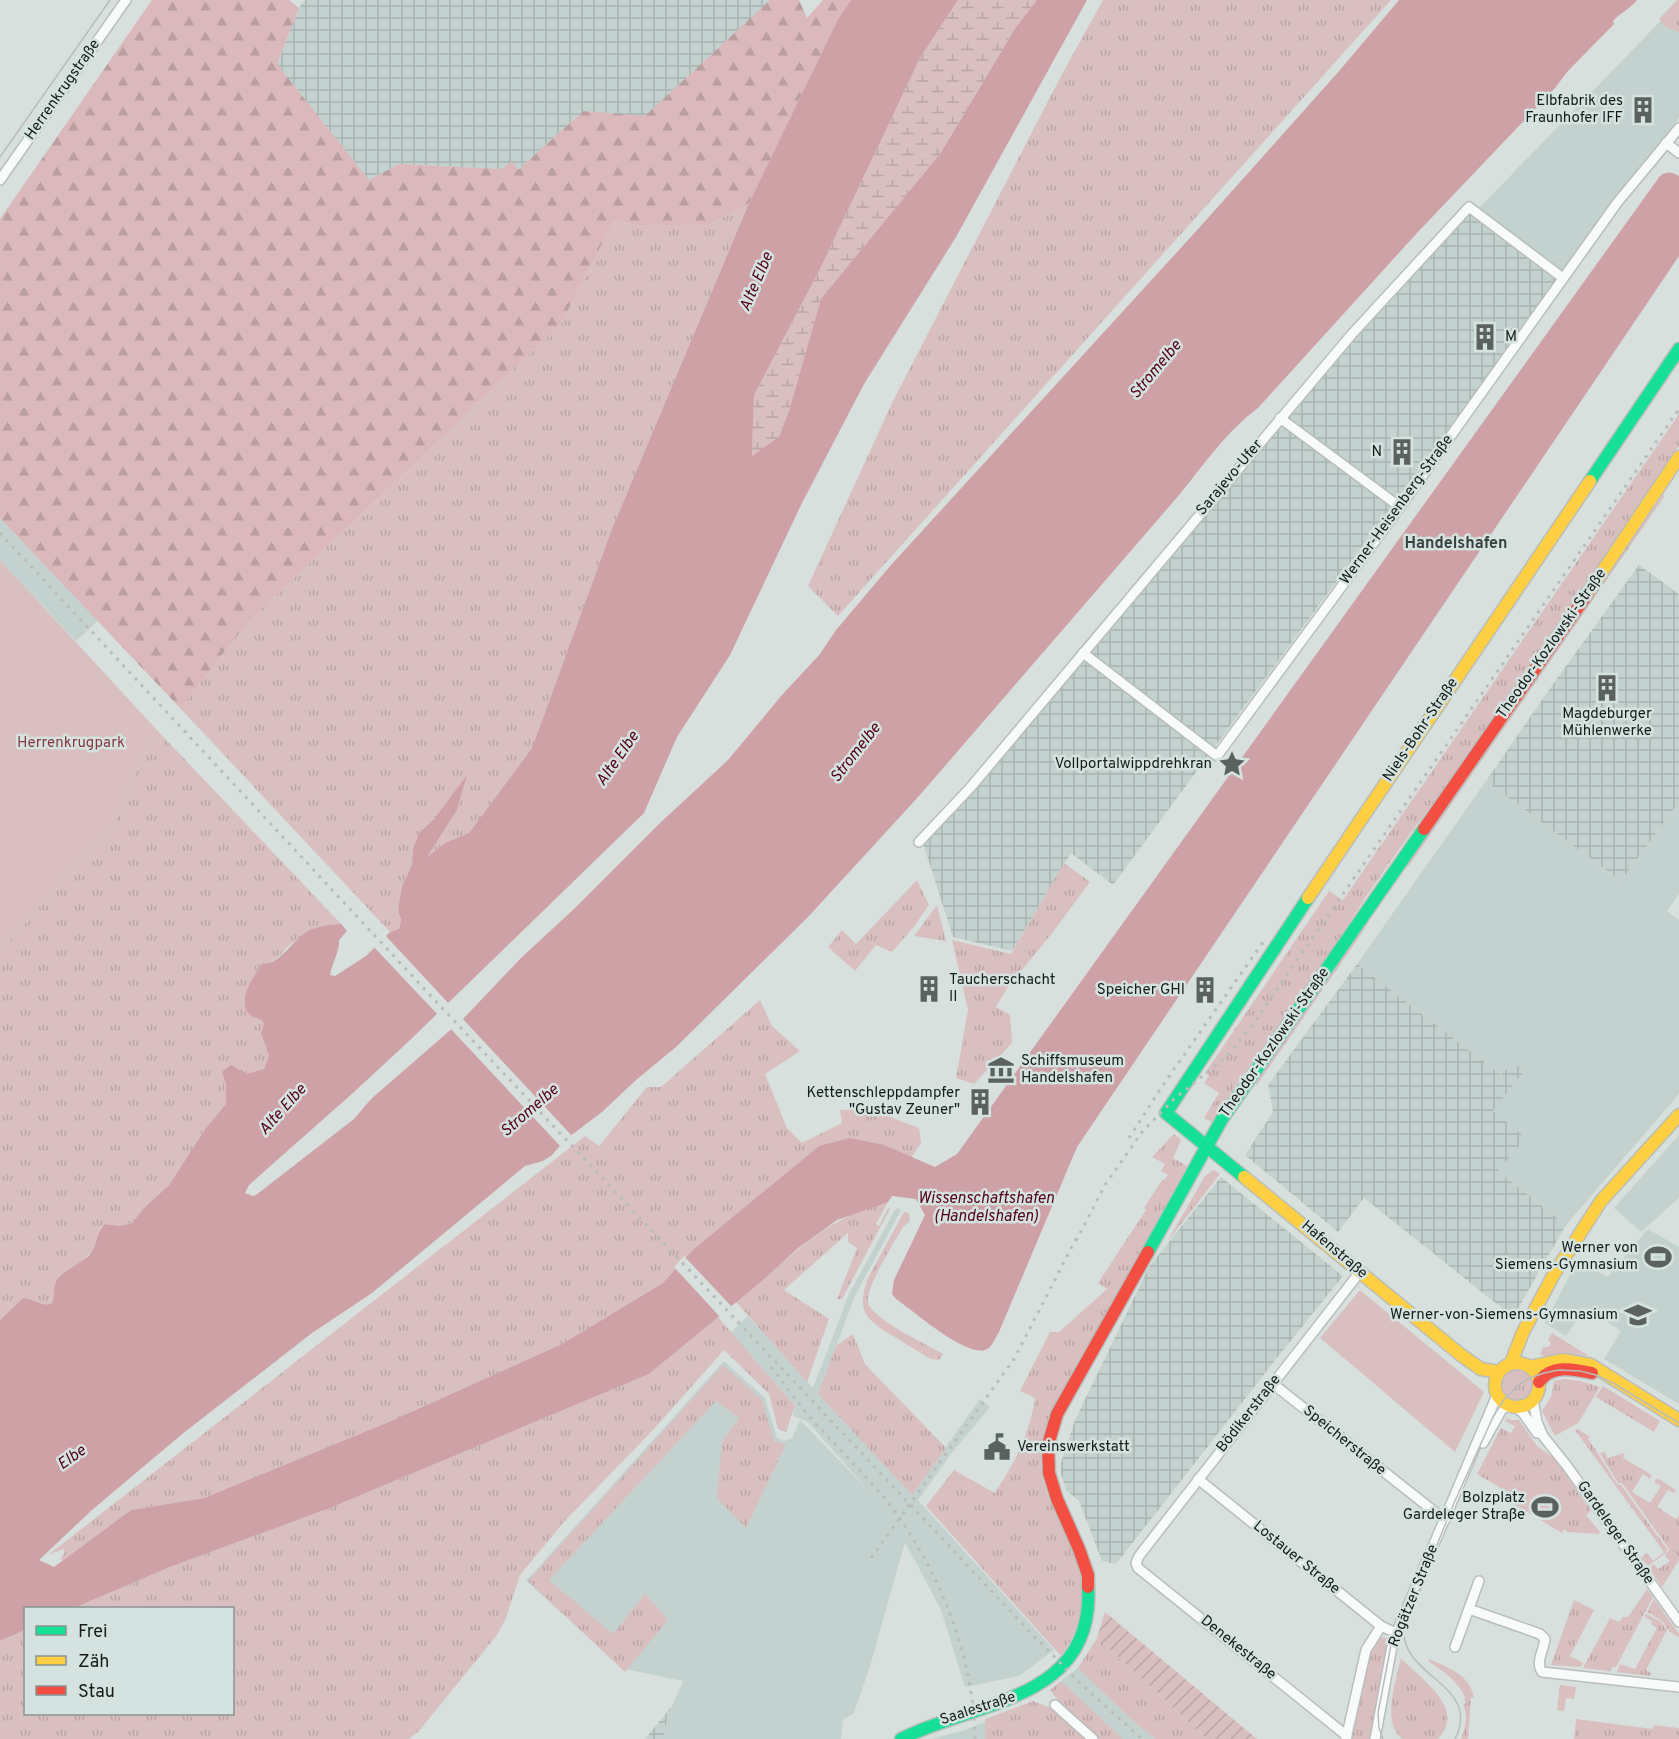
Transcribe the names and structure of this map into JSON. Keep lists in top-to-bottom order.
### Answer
{
  "streets": {
    "street": [
      "Herrenkrugstraße",
      "Sarajevo-Ufer",
      "Werner-Heisenberg-Straße",
      "Theodor-Kozlowski-Straße",
      "Niels-Bohr-Straße",
      "Hafenstraße",
      "Bödikerstraße",
      "Speicherstraße",
      "Gardeleger Straße",
      "Lostauer Straße",
      "Rogätzer Straße",
      "Denekestraße",
      "Saalestraße"
    ]
  },
  "crossings": [
    ["Sarajevo-Ufer", "Werner-Heisenberg-Straße"],
    ["Theodor-Kozlowski-Straße", "Hafenstraße"],
    ["Theodor-Kozlowski-Straße", "Saalestraße"],
    ["Niels-Bohr-Straße", "Hafenstraße"],
    ["Hafenstraße", "Bödikerstraße"],
    ["Hafenstraße", "Gardeleger Straße"],
    ["Hafenstraße", "Rogätzer Straße"],
    ["Bödikerstraße", "Speicherstraße"],
    ["Bödikerstraße", "Lostauer Straße"],
    ["Bödikerstraße", "Denekestraße"],
    ["Speicherstraße", "Rogätzer Straße"],
    ["Gardeleger Straße", "Rogätzer Straße"],
    ["Lostauer Straße", "Rogätzer Straße"],
    ["Rogätzer Straße", "Denekestraße"]
  ],
  "districts": ["Handelshafen"],
  "water": [
    "Alte Elbe",
    "Stromelbe",
    "Wissenschaftshafen (Handelshafen)",
    "Elbe"
  ],
  "parks": ["Herrenkrugpark"],
  "places": {
    "building": [
      "Elbfabrik des Fraunhofer IFF",
      "M",
      "N",
      "Magdeburger Mühlenwerke",
      "Taucherschacht II",
      "Speicher GHI",
      "Kettenschleppdampfer \"Gustav Zeuner\""
    ],
    "place": ["Vollportalwippdrehkran"],
    "museum": ["Schiffsmuseum Handelshafen"],
    "sports": ["Werner von Siemens-Gymnasium", "Bolzplatz Gardeleger Straße"],
    "school or university": ["Werner-von-Siemens-Gymnasium"],
    "public building": ["Vereinswerkstatt"]
  },
  "legend": ["Frei", "Zäh", "Stau"]
}
